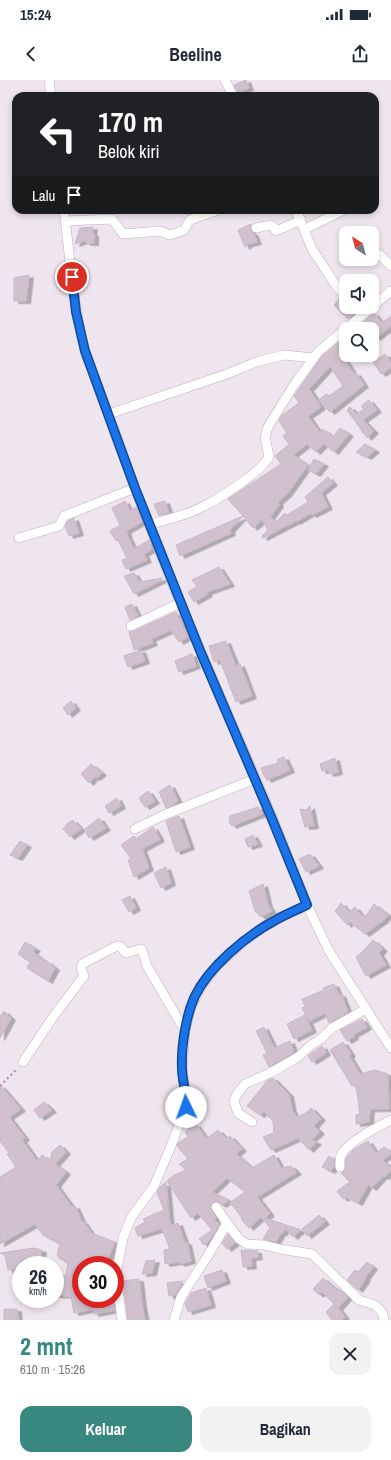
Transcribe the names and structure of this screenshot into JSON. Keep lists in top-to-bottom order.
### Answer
{
  "north": "top left",
  "page": {
    "status": "15:24",
    "header": "Beeline",
    "turn": ["170 m", "Belok kiri"],
    "then": "Lalu",
    "speed": "26 km/h",
    "limit": "30",
    "heading": ["2 mnt", "610 m · 15:26"],
    "buttons": ["Keluar", "Bagikan"]
  }
}
